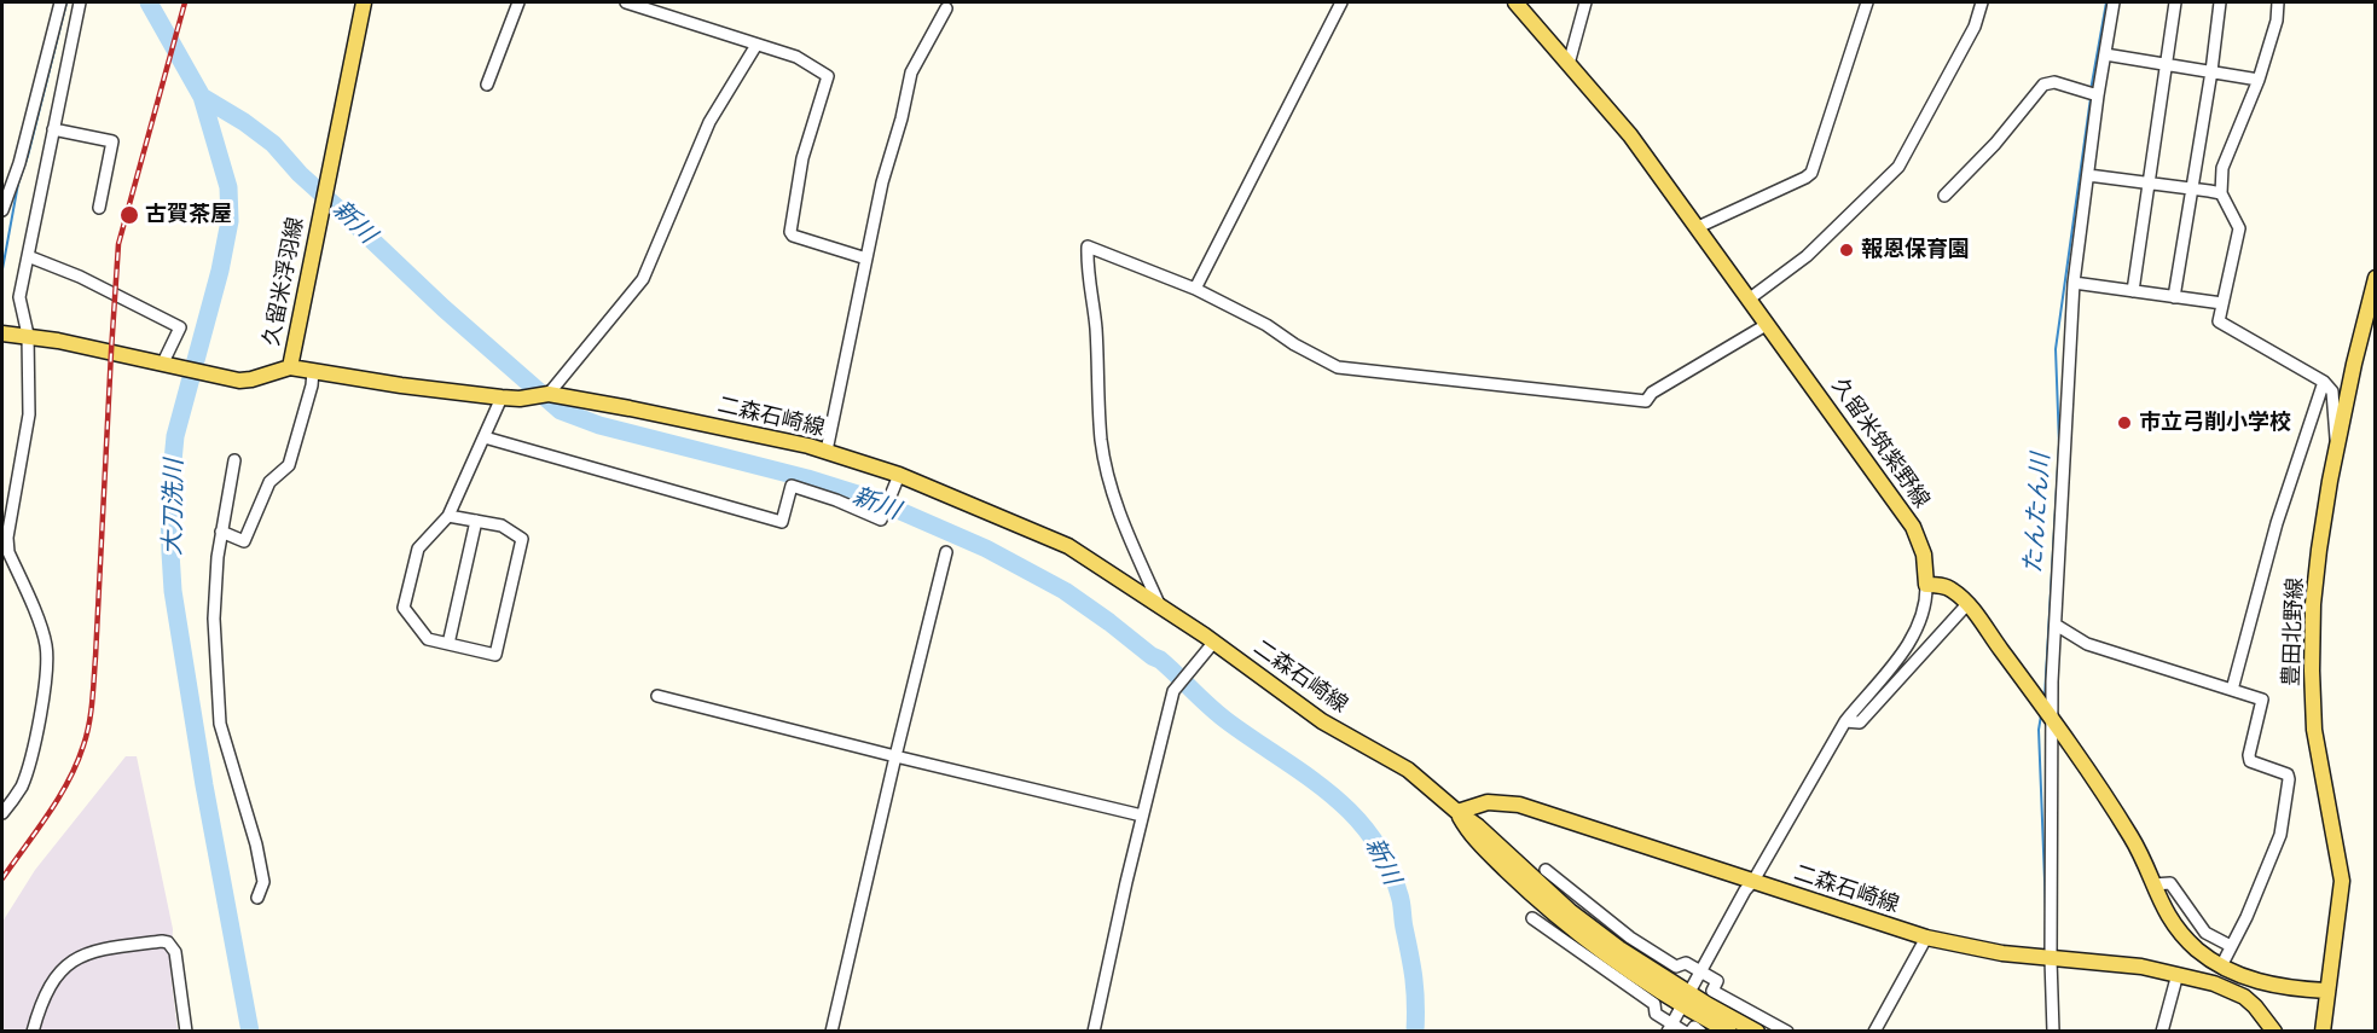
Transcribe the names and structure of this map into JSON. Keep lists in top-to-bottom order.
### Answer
{
  "streets": {
    "main road": [
      "久留米浮羽線",
      "二森石崎線",
      "久留米筑紫野線",
      "豊田北野線"
    ]
  },
  "crossings": [
    ["久留米浮羽線", "二森石崎線"]
  ],
  "water": ["新川", "大刀洗川", "たんたん川"],
  "places": ["古賀茶屋", "報恩保育園", "市立弓削小学校"]
}
